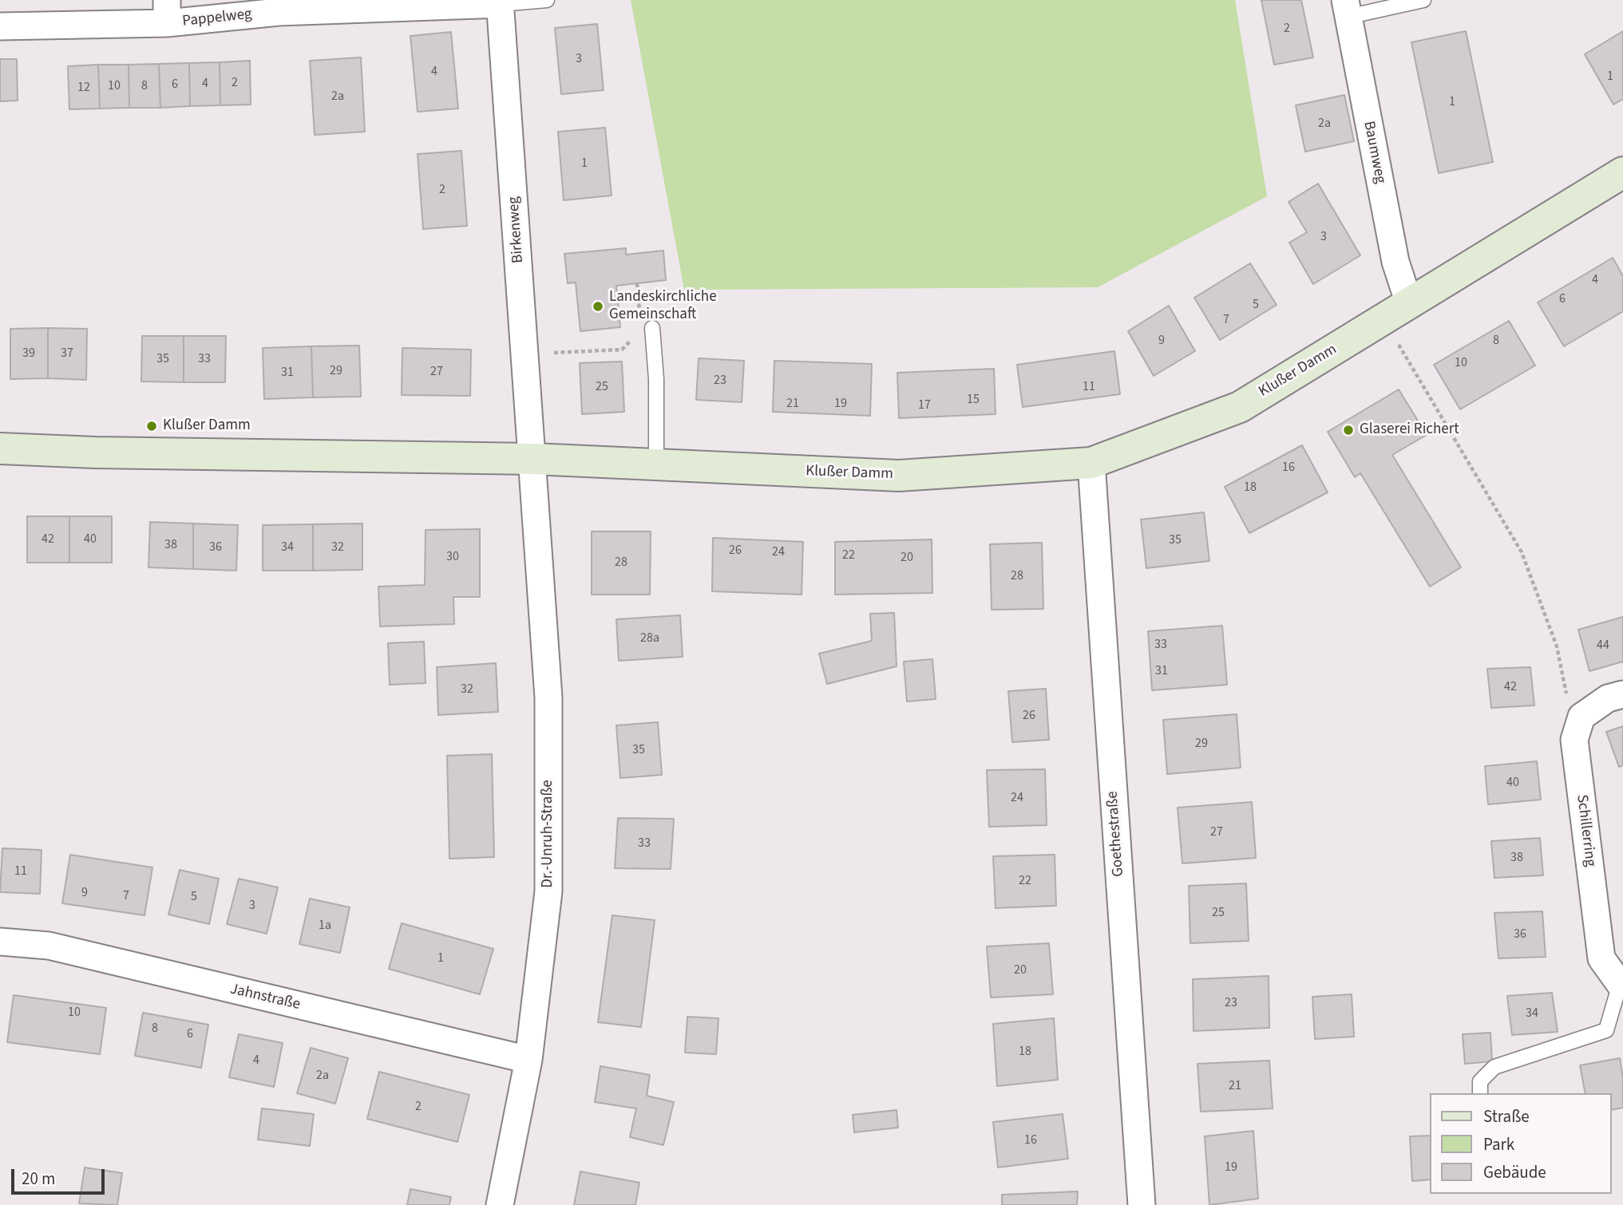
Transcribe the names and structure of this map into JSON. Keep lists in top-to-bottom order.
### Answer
{
  "streets": {
    "main road": ["Klußer Damm"],
    "street": [
      "Pappelweg",
      "Baumweg",
      "Birkenweg",
      "Schillerring",
      "Dr.-Unruh-Straße",
      "Goethestraße",
      "Jahnstraße"
    ]
  },
  "crossings": [
    ["Pappelweg", "Birkenweg"],
    ["Baumweg", "Klußer Damm"],
    ["Birkenweg", "Klußer Damm"],
    ["Birkenweg", "Dr.-Unruh-Straße"],
    ["Klußer Damm", "Dr.-Unruh-Straße"],
    ["Klußer Damm", "Goethestraße"],
    ["Dr.-Unruh-Straße", "Jahnstraße"]
  ],
  "places": ["Landeskirchliche Gemeinschaft", "Klußer Damm", "Glaserei Richert"],
  "house_numbers": [
    "2",
    "3",
    "4",
    "1",
    "2",
    "4",
    "6",
    "10",
    "8",
    "12",
    "2a",
    "1",
    "2a",
    "1",
    "2",
    "3",
    "4",
    "6",
    "5",
    "7",
    "9",
    "8",
    "39",
    "37",
    "35",
    "33",
    "10",
    "29",
    "27",
    "31",
    "23",
    "25",
    "11",
    "15",
    "21",
    "19",
    "17",
    "16",
    "18",
    "42",
    "40",
    "35",
    "38",
    "36",
    "34",
    "32",
    "26",
    "24",
    "22",
    "30",
    "20",
    "28",
    "28",
    "28a",
    "33",
    "44",
    "31",
    "42",
    "32",
    "26",
    "29",
    "35",
    "40",
    "24",
    "27",
    "33",
    "38",
    "11",
    "22",
    "9",
    "7",
    "5",
    "3",
    "25",
    "1a",
    "36",
    "1",
    "20",
    "23",
    "10",
    "34",
    "8",
    "6",
    "18",
    "4",
    "2a",
    "21",
    "2",
    "16",
    "19"
  ],
  "legend": ["Straße", "Park", "Gebäude"],
  "scale_bar": "20 m"
}
